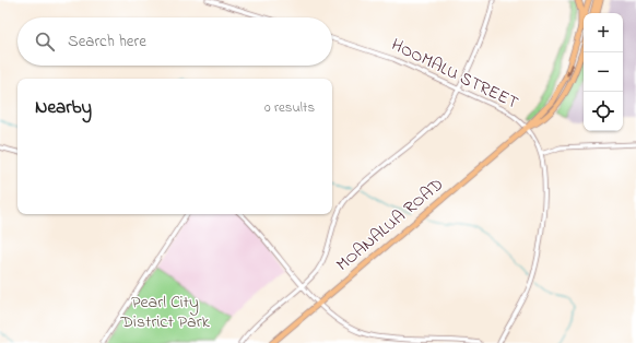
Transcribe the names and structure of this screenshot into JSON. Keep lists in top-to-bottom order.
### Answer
{
  "streets": {
    "main road": ["MOANALUA ROAD"],
    "street": ["HOOMALU STREET"]
  },
  "crossings": [
    ["HOOMALU STREET", "MOANALUA ROAD"]
  ],
  "parks": ["Pearl City District Park"],
  "page": {
    "map_buttons": ["+", "−"],
    "search": "Search here",
    "heading": ["Nearby", "0 results"]
  }
}
